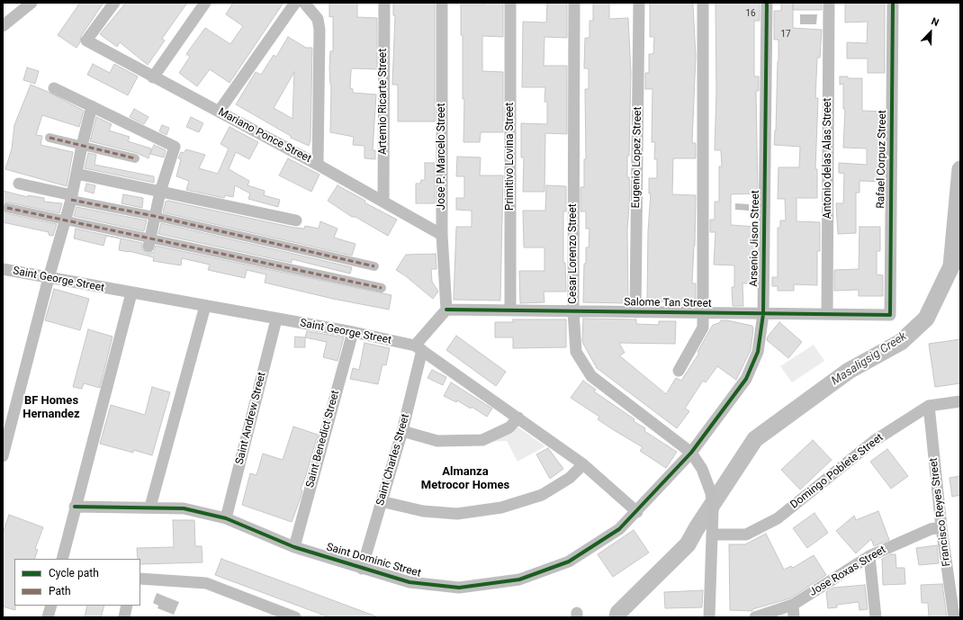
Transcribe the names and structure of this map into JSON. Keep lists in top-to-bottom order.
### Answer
{
  "streets": {
    "street": [
      "Artemio Ricarte Street",
      "Mariano Ponce Street",
      "Jose P. Marcelo Street",
      "Primitivo Lovina Street",
      "Eugenio Lopez Street",
      "Antonio delas Alas Street",
      "Rafael Corpuz Street",
      "Arsenio Jison Street",
      "Cesar Lorenzo Street",
      "Saint George Street",
      "Salome Tan Street",
      "Saint Andrew Street",
      "Saint Benedict Street",
      "Saint Charles Street",
      "Domingo Poblete Street",
      "Francisco Reyes Street",
      "Saint Dominic Street",
      "Jose Roxas Street"
    ]
  },
  "crossings": [
    ["Artemio Ricarte Street", "Mariano Ponce Street"],
    ["Mariano Ponce Street", "Jose P. Marcelo Street"],
    ["Jose P. Marcelo Street", "Salome Tan Street"],
    ["Primitivo Lovina Street", "Salome Tan Street"],
    ["Eugenio Lopez Street", "Salome Tan Street"],
    ["Antonio delas Alas Street", "Salome Tan Street"],
    ["Rafael Corpuz Street", "Salome Tan Street"],
    ["Arsenio Jison Street", "Cesar Lorenzo Street"],
    ["Arsenio Jison Street", "Salome Tan Street"],
    ["Arsenio Jison Street", "Saint Dominic Street"],
    ["Cesar Lorenzo Street", "Salome Tan Street"],
    ["Cesar Lorenzo Street", "Domingo Poblete Street"],
    ["Saint George Street", "Saint Andrew Street"],
    ["Saint George Street", "Saint Benedict Street"],
    ["Saint George Street", "Saint Charles Street"],
    ["Saint George Street", "Saint Dominic Street"],
    ["Saint Andrew Street", "Saint Dominic Street"],
    ["Saint Benedict Street", "Saint Dominic Street"],
    ["Saint Charles Street", "Saint Dominic Street"],
    ["Domingo Poblete Street", "Francisco Reyes Street"],
    ["Francisco Reyes Street", "Jose Roxas Street"]
  ],
  "districts": ["BF Homes Hernandez", "Almanza Metrocor Homes"],
  "water": ["Masaligsig Creek"],
  "house_numbers": ["16", "17"],
  "legend": ["Cycle path", "Path"],
  "north": "top right"
}
